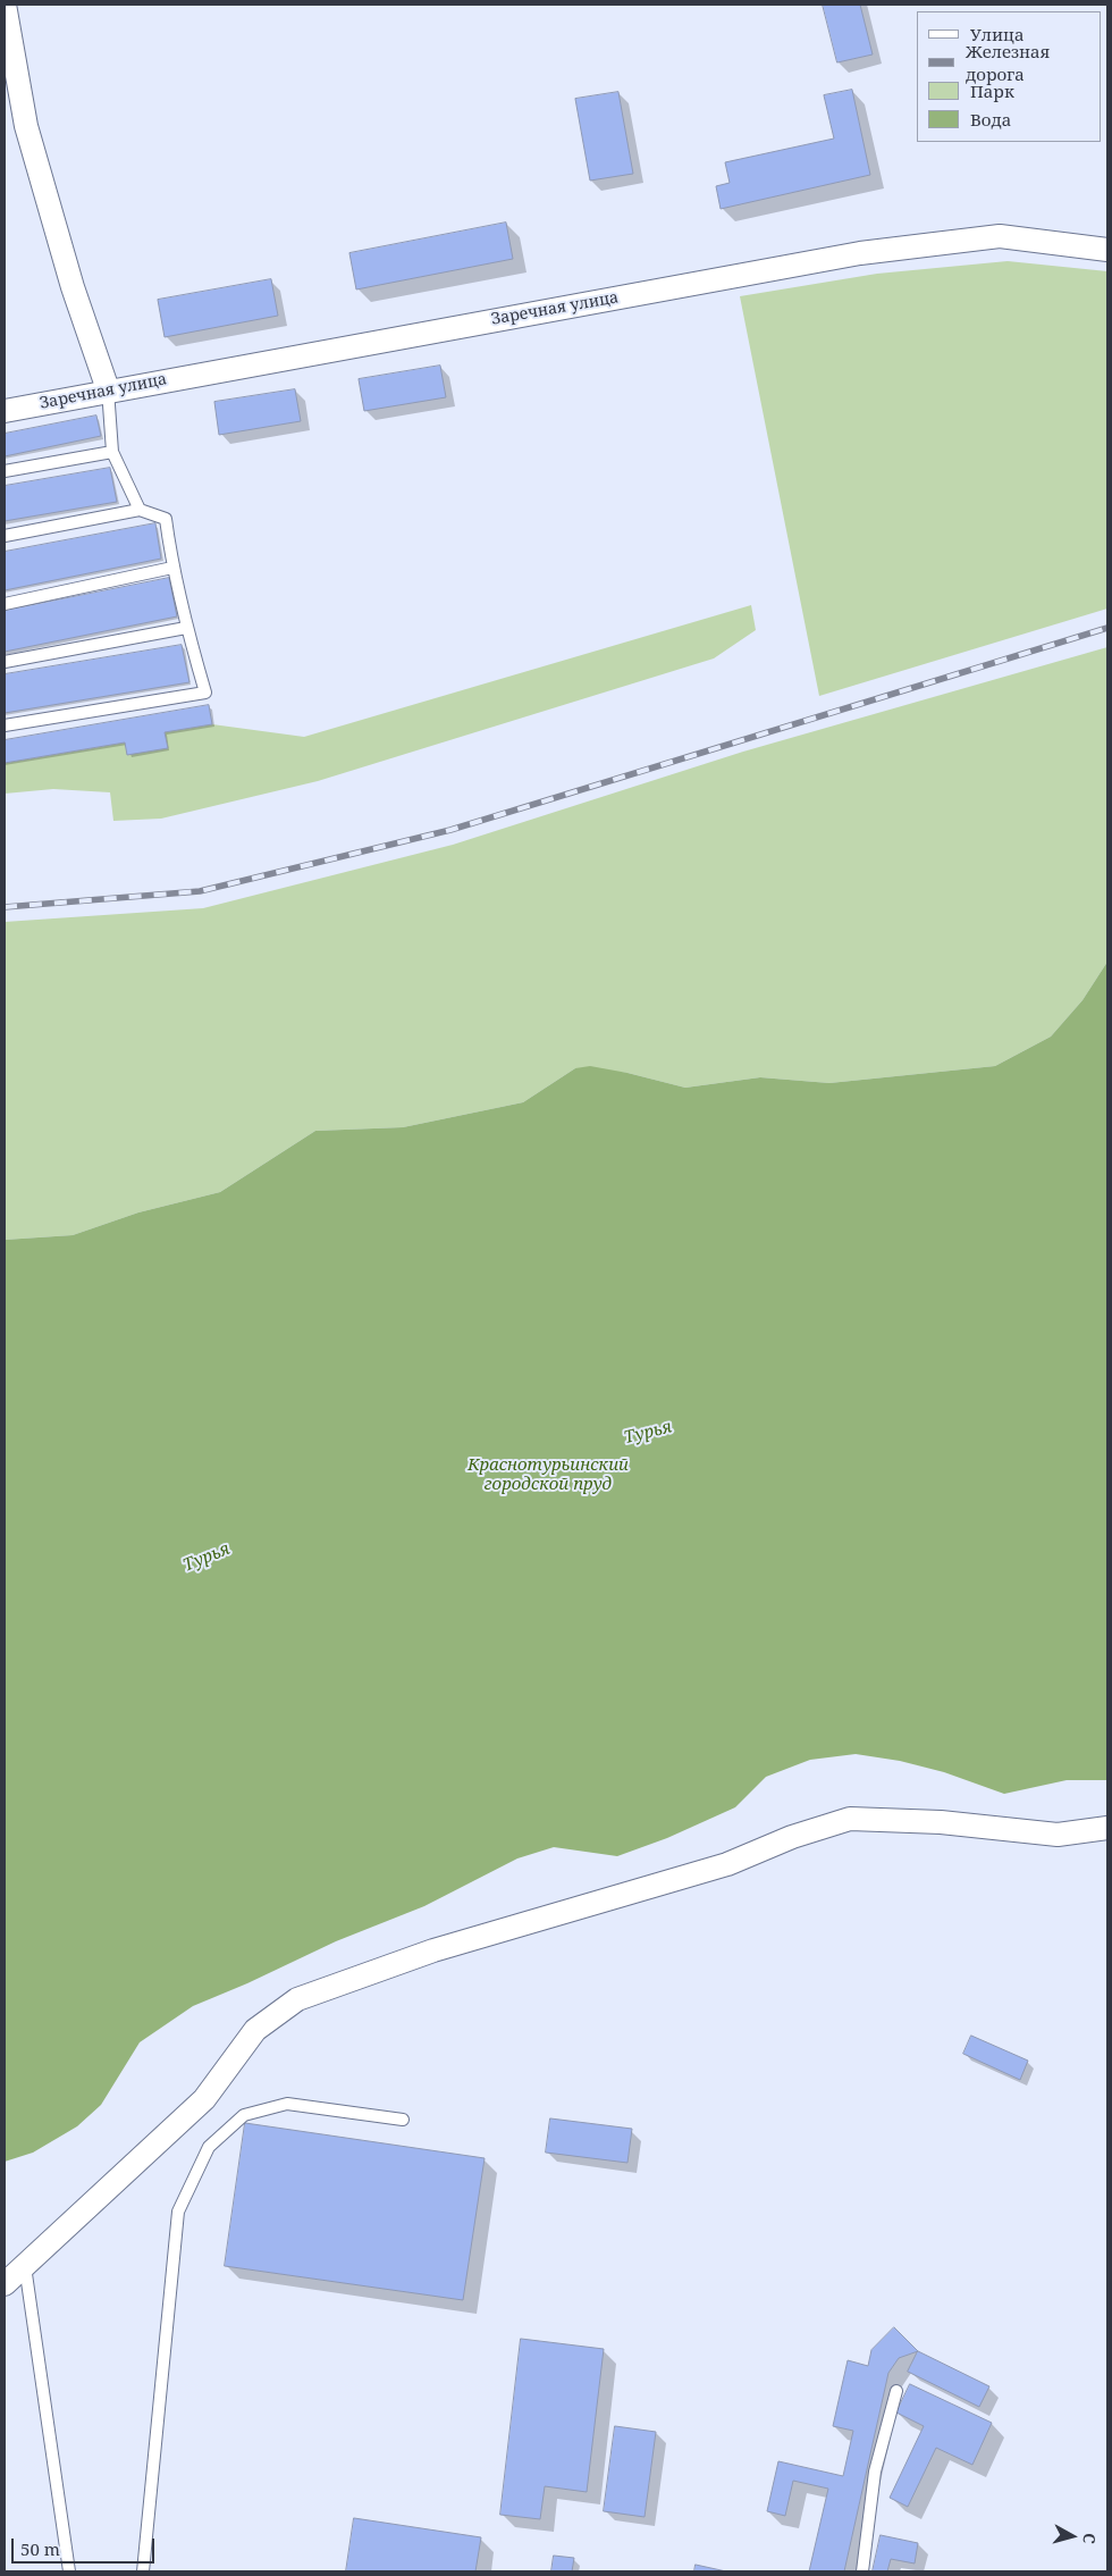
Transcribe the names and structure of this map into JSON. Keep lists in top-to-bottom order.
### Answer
{
  "streets": {
    "street": ["Заречная улица"]
  },
  "water": ["Турья", "Краснотурьинский городской пруд"],
  "legend": [
    "Улица",
    "Железная дорога",
    "Парк",
    "Вода"
  ],
  "scale_bar": "50 m",
  "north": "right"
}
